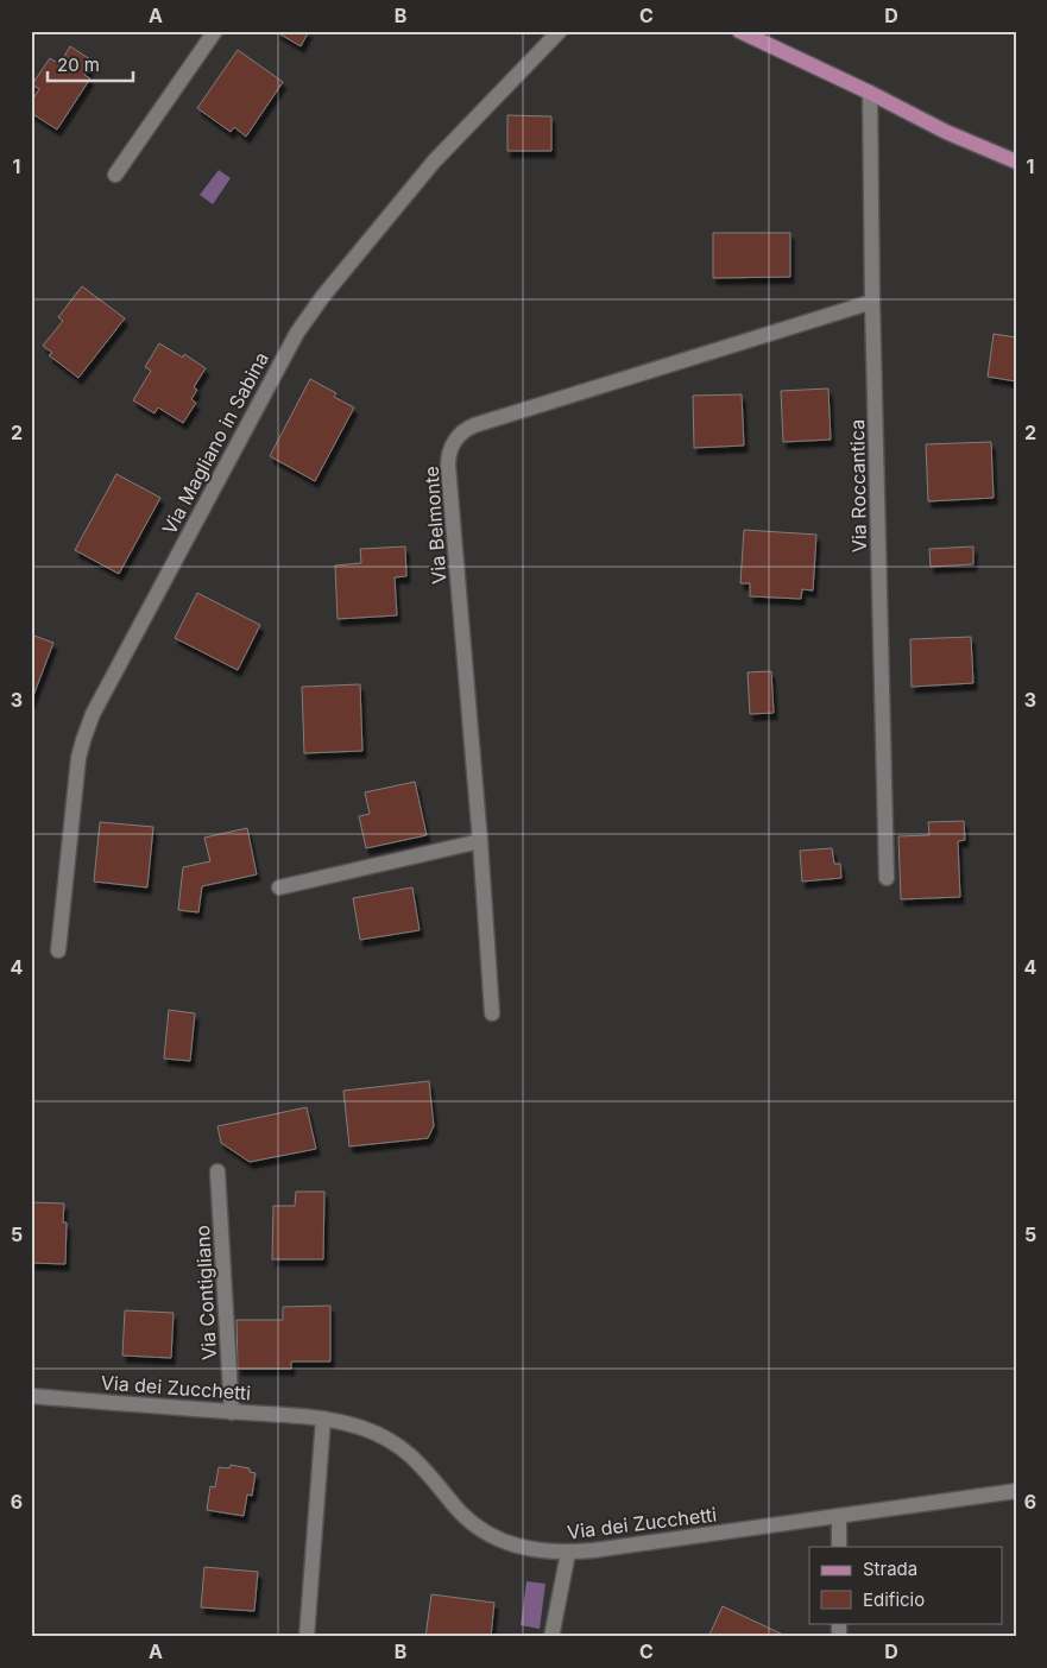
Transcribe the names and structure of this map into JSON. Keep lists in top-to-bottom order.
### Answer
{
  "streets": {
    "street": [
      "Via Magliano in Sabina",
      "Via Roccantica",
      "Via Belmonte",
      "Via Contigliano",
      "Via dei Zucchetti"
    ]
  },
  "crossings": [
    ["Via Roccantica", "Via Belmonte"],
    ["Via Contigliano", "Via dei Zucchetti"]
  ],
  "legend": ["Strada", "Edificio"],
  "scale_bar": "20 m",
  "grid": {
    "columns": [
      "A",
      "B",
      "C",
      "D"
    ],
    "rows": [
      "1",
      "2",
      "3",
      "4",
      "5",
      "6"
    ]
  }
}
